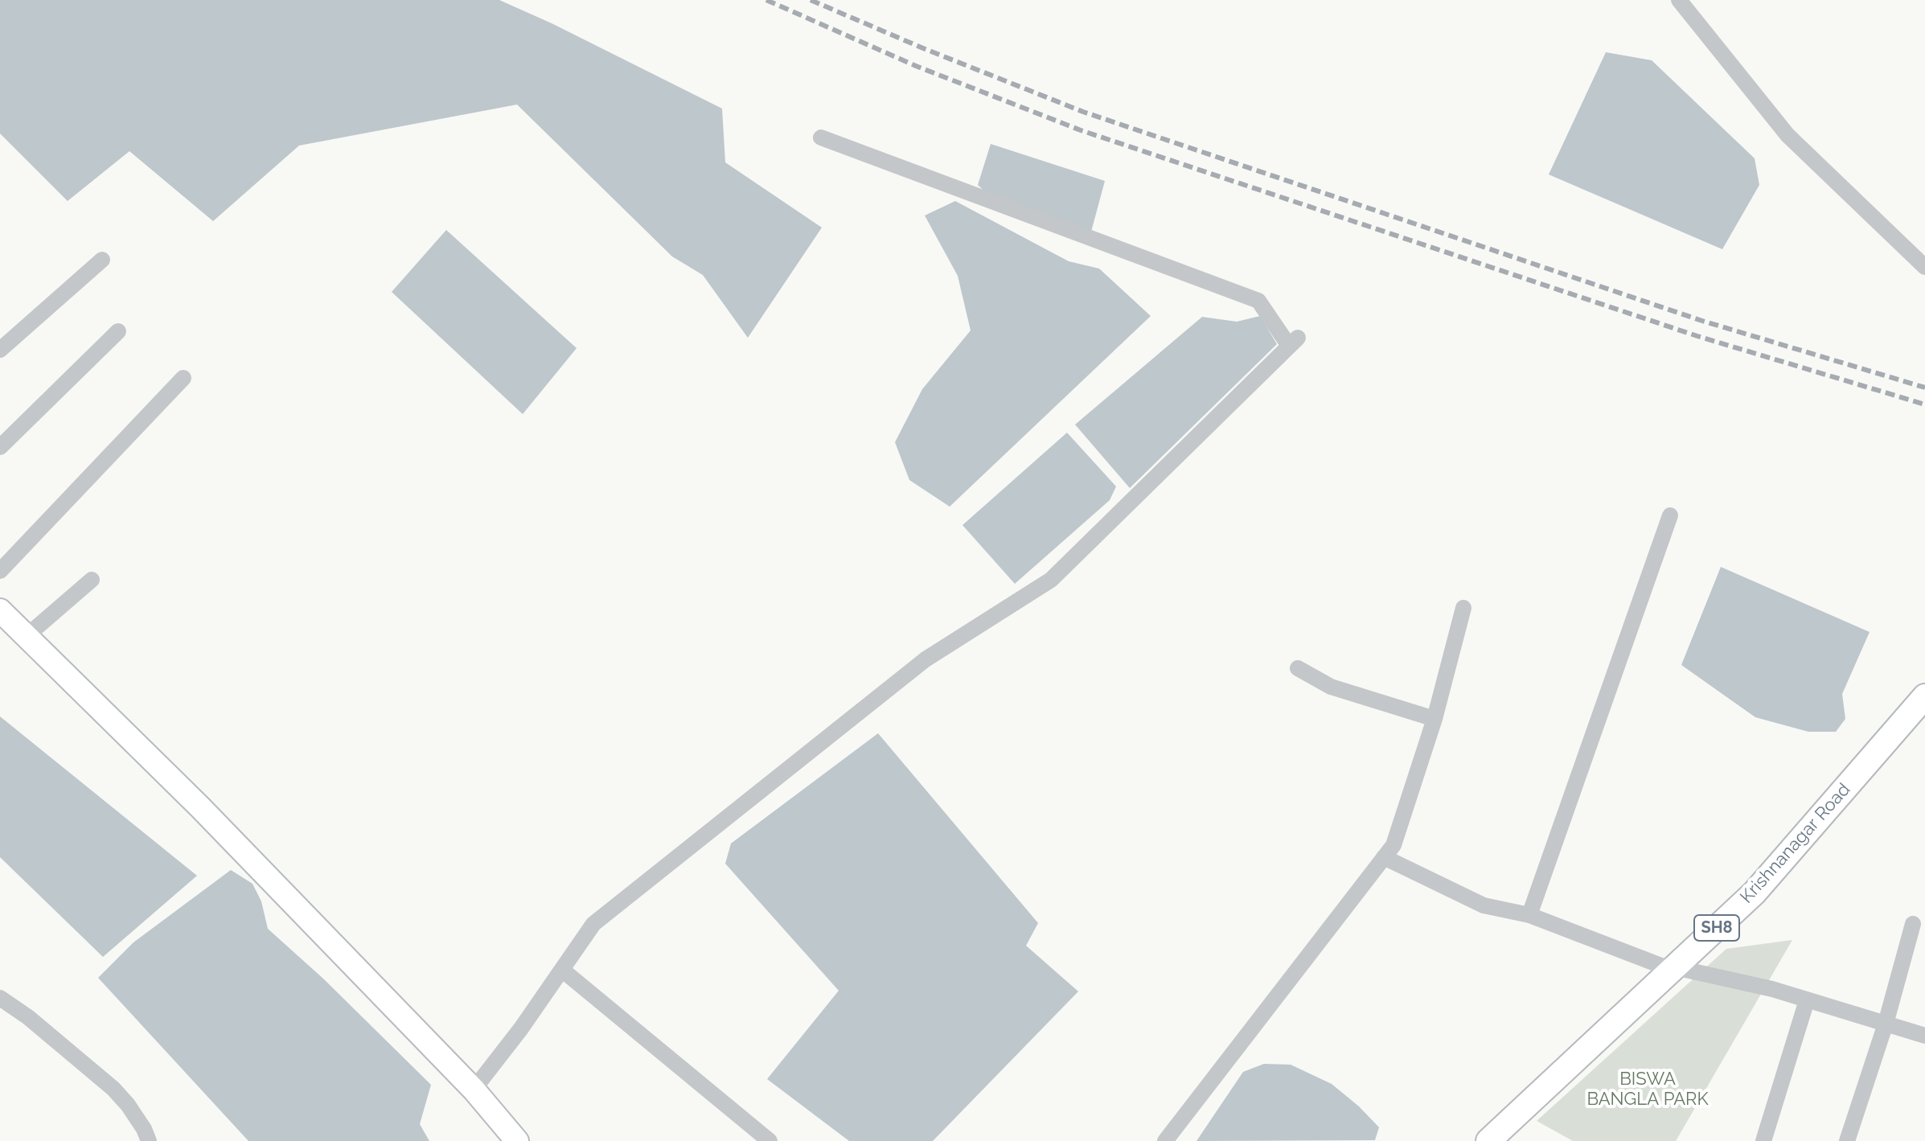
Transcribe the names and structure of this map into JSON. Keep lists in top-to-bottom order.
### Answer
{
  "streets": {
    "main road": ["Krishnanagar Road", "SH8"]
  },
  "parks": ["BISWA BANGLA PARK"]
}
